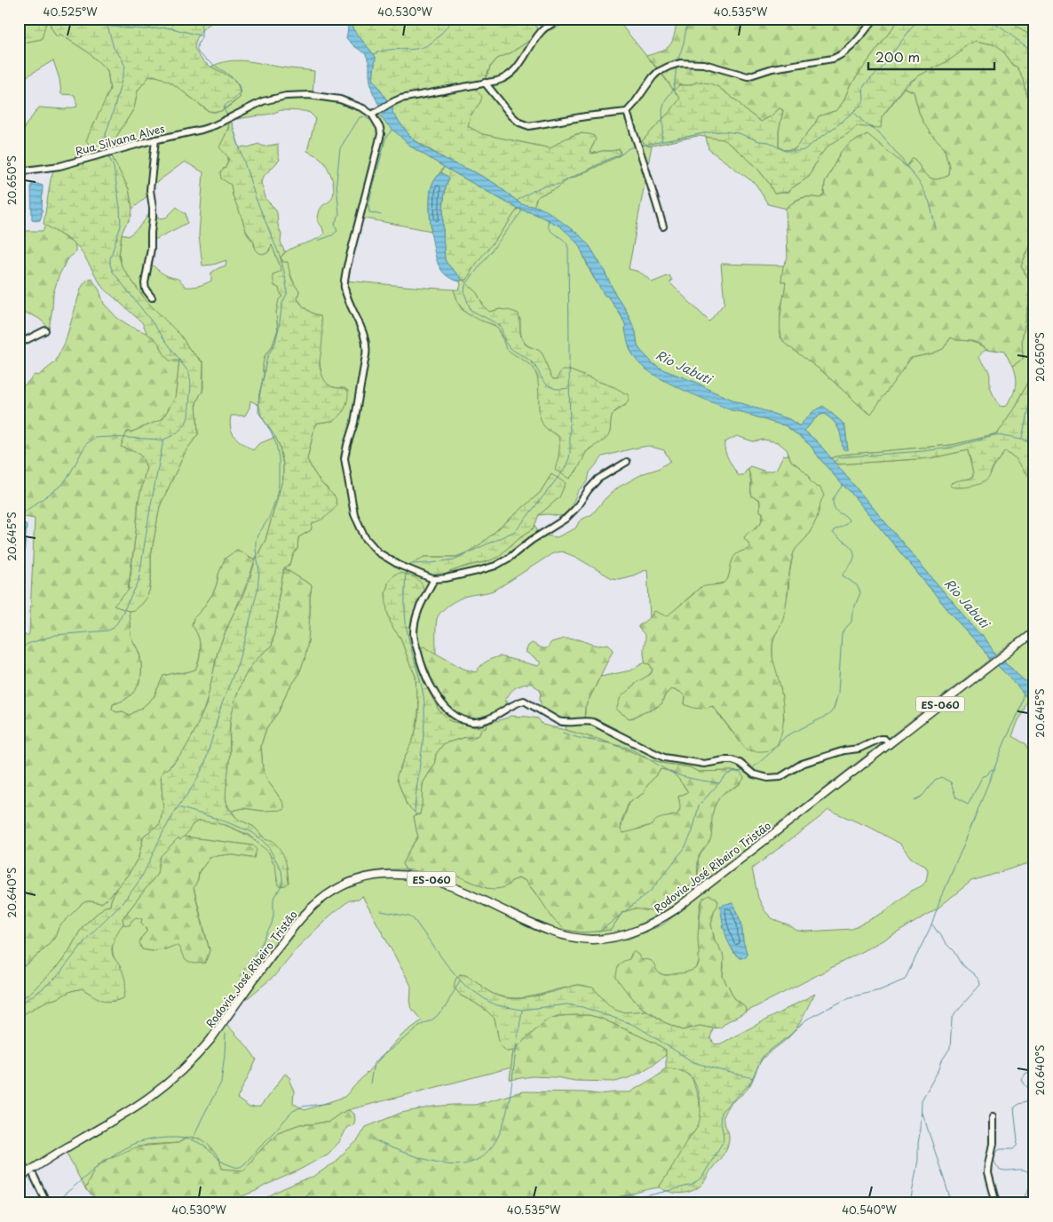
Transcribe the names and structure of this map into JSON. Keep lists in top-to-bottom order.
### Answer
{
  "streets": {
    "main road": ["ES-060", "Rodovia José Ribeiro Tristão"],
    "street": ["Rua Silvana Alves"]
  },
  "water": ["Rio Jabuti"],
  "scale_bar": "200 m",
  "coordinates": [
    "40.525°W",
    "40.530°W",
    "40.535°W",
    "20.650°S",
    "20.645°S",
    "20.640°S",
    "40.540°W"
  ]
}
